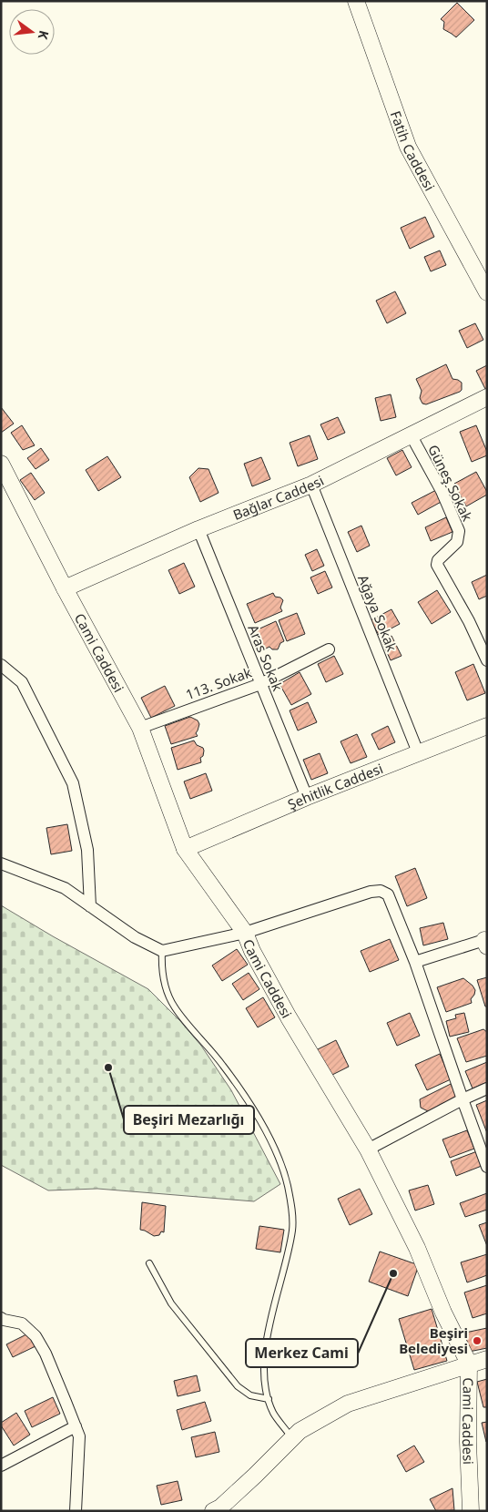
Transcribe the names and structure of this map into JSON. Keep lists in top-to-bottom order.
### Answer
{
  "streets": {
    "street": [
      "Fatih Caddesi",
      "Güneş Sokak",
      "Bağlar Caddesi",
      "Ağaya Sokak",
      "Cami Caddesi",
      "Aras Sokak",
      "113. Sokak",
      "Şehitlik Caddesi"
    ]
  },
  "crossings": [
    ["Güneş Sokak", "Bağlar Caddesi"],
    ["Bağlar Caddesi", "Ağaya Sokak"],
    ["Bağlar Caddesi", "Cami Caddesi"],
    ["Bağlar Caddesi", "Aras Sokak"],
    ["Ağaya Sokak", "Şehitlik Caddesi"],
    ["Cami Caddesi", "113. Sokak"],
    ["Cami Caddesi", "Şehitlik Caddesi"],
    ["Aras Sokak", "113. Sokak"],
    ["Aras Sokak", "Şehitlik Caddesi"]
  ],
  "places": ["Beşiri Mezarlığı", "Merkez Cami", "Beşiri Belediyesi"],
  "north": "right"
}
